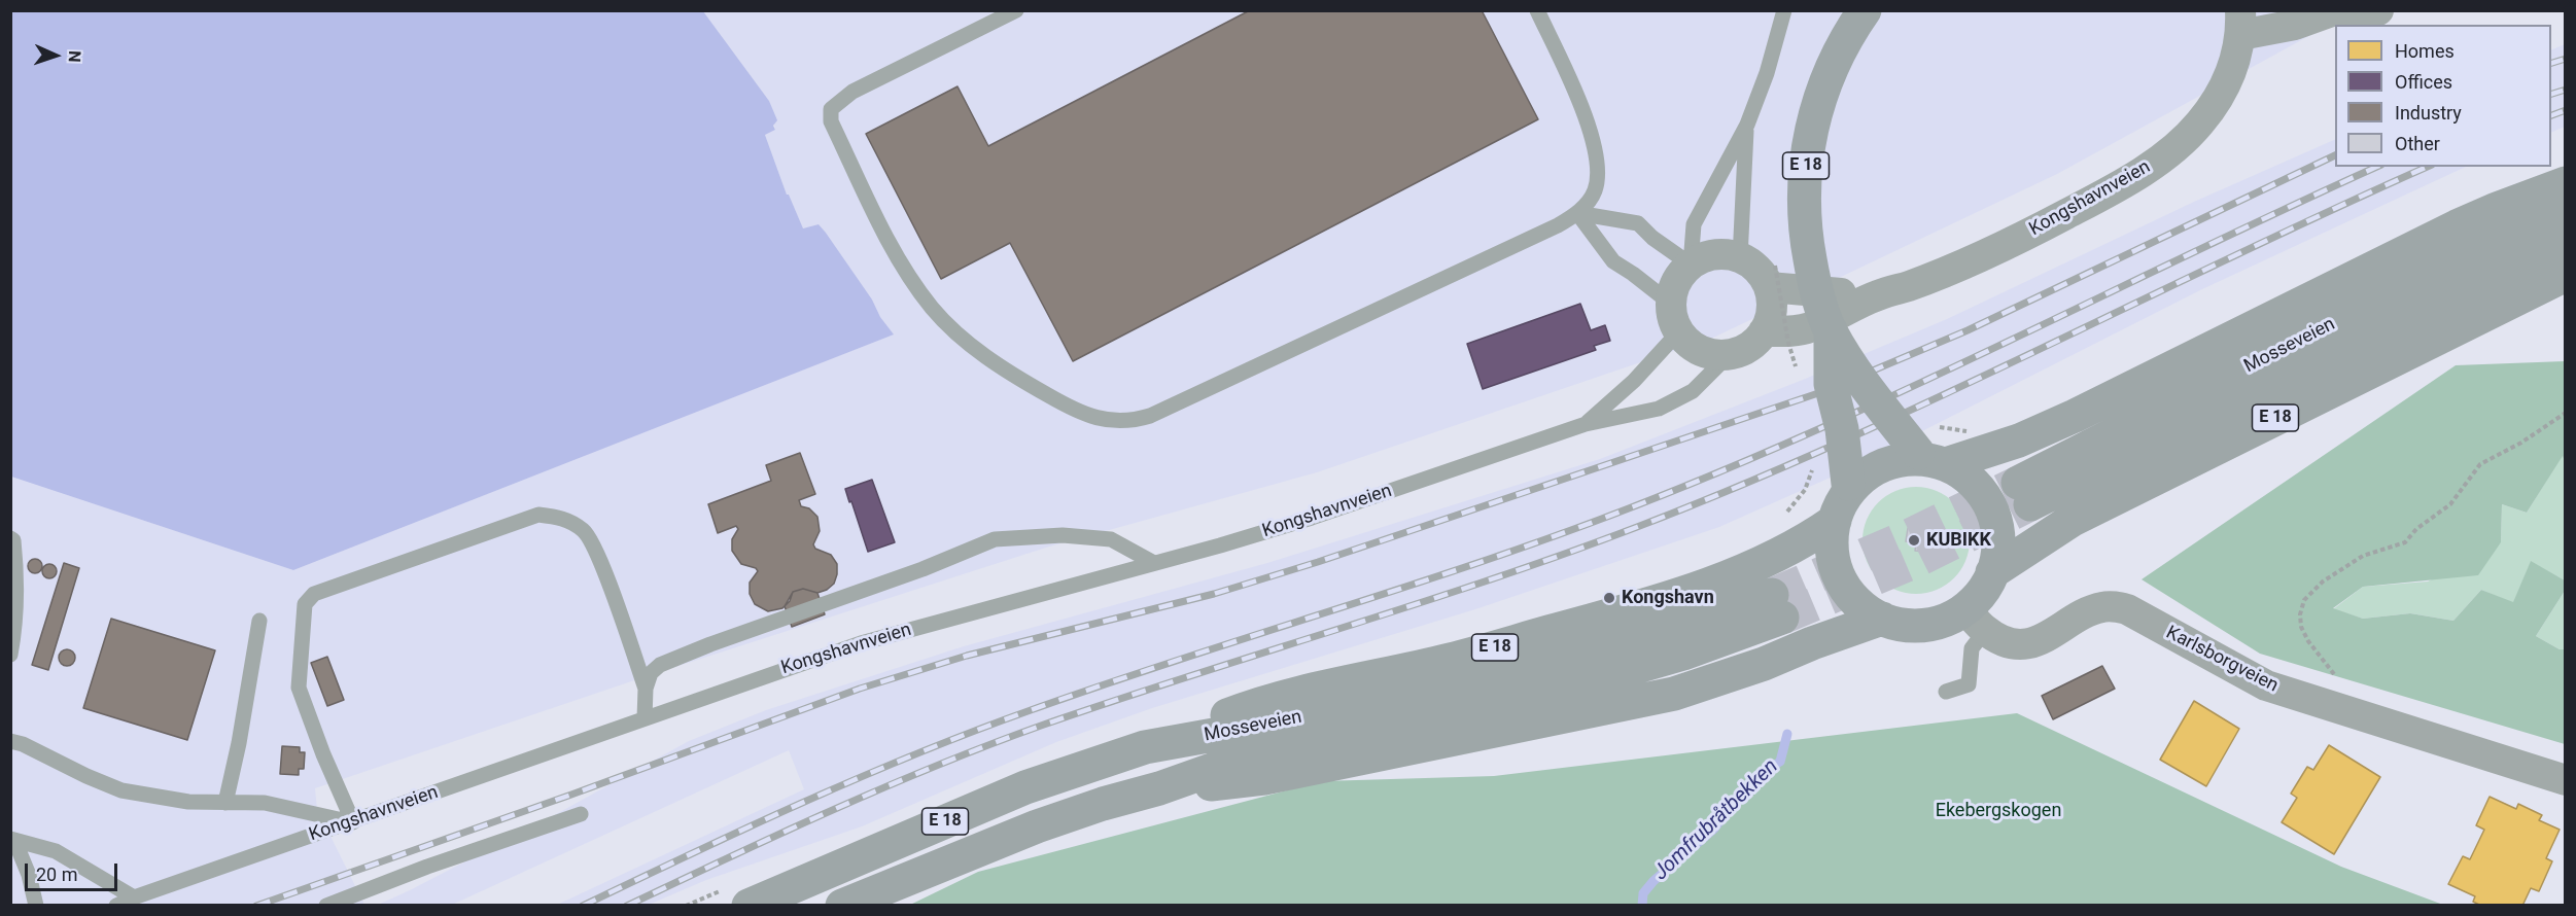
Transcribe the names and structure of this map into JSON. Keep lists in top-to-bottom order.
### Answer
{
  "streets": {
    "highway": ["E 18", "Mosseveien"],
    "street": ["Kongshavnveien", "Karlsborgveien"]
  },
  "crossings": [
    ["E 18", "Mosseveien"],
    ["E 18", "Karlsborgveien"]
  ],
  "water": ["Jomfrubråtbekken"],
  "parks": ["Ekebergskogen"],
  "places": ["KUBIKK", "Kongshavn"],
  "legend": [
    "Homes",
    "Offices",
    "Industry",
    "Other"
  ],
  "scale_bar": "20 m",
  "north": "right"
}
